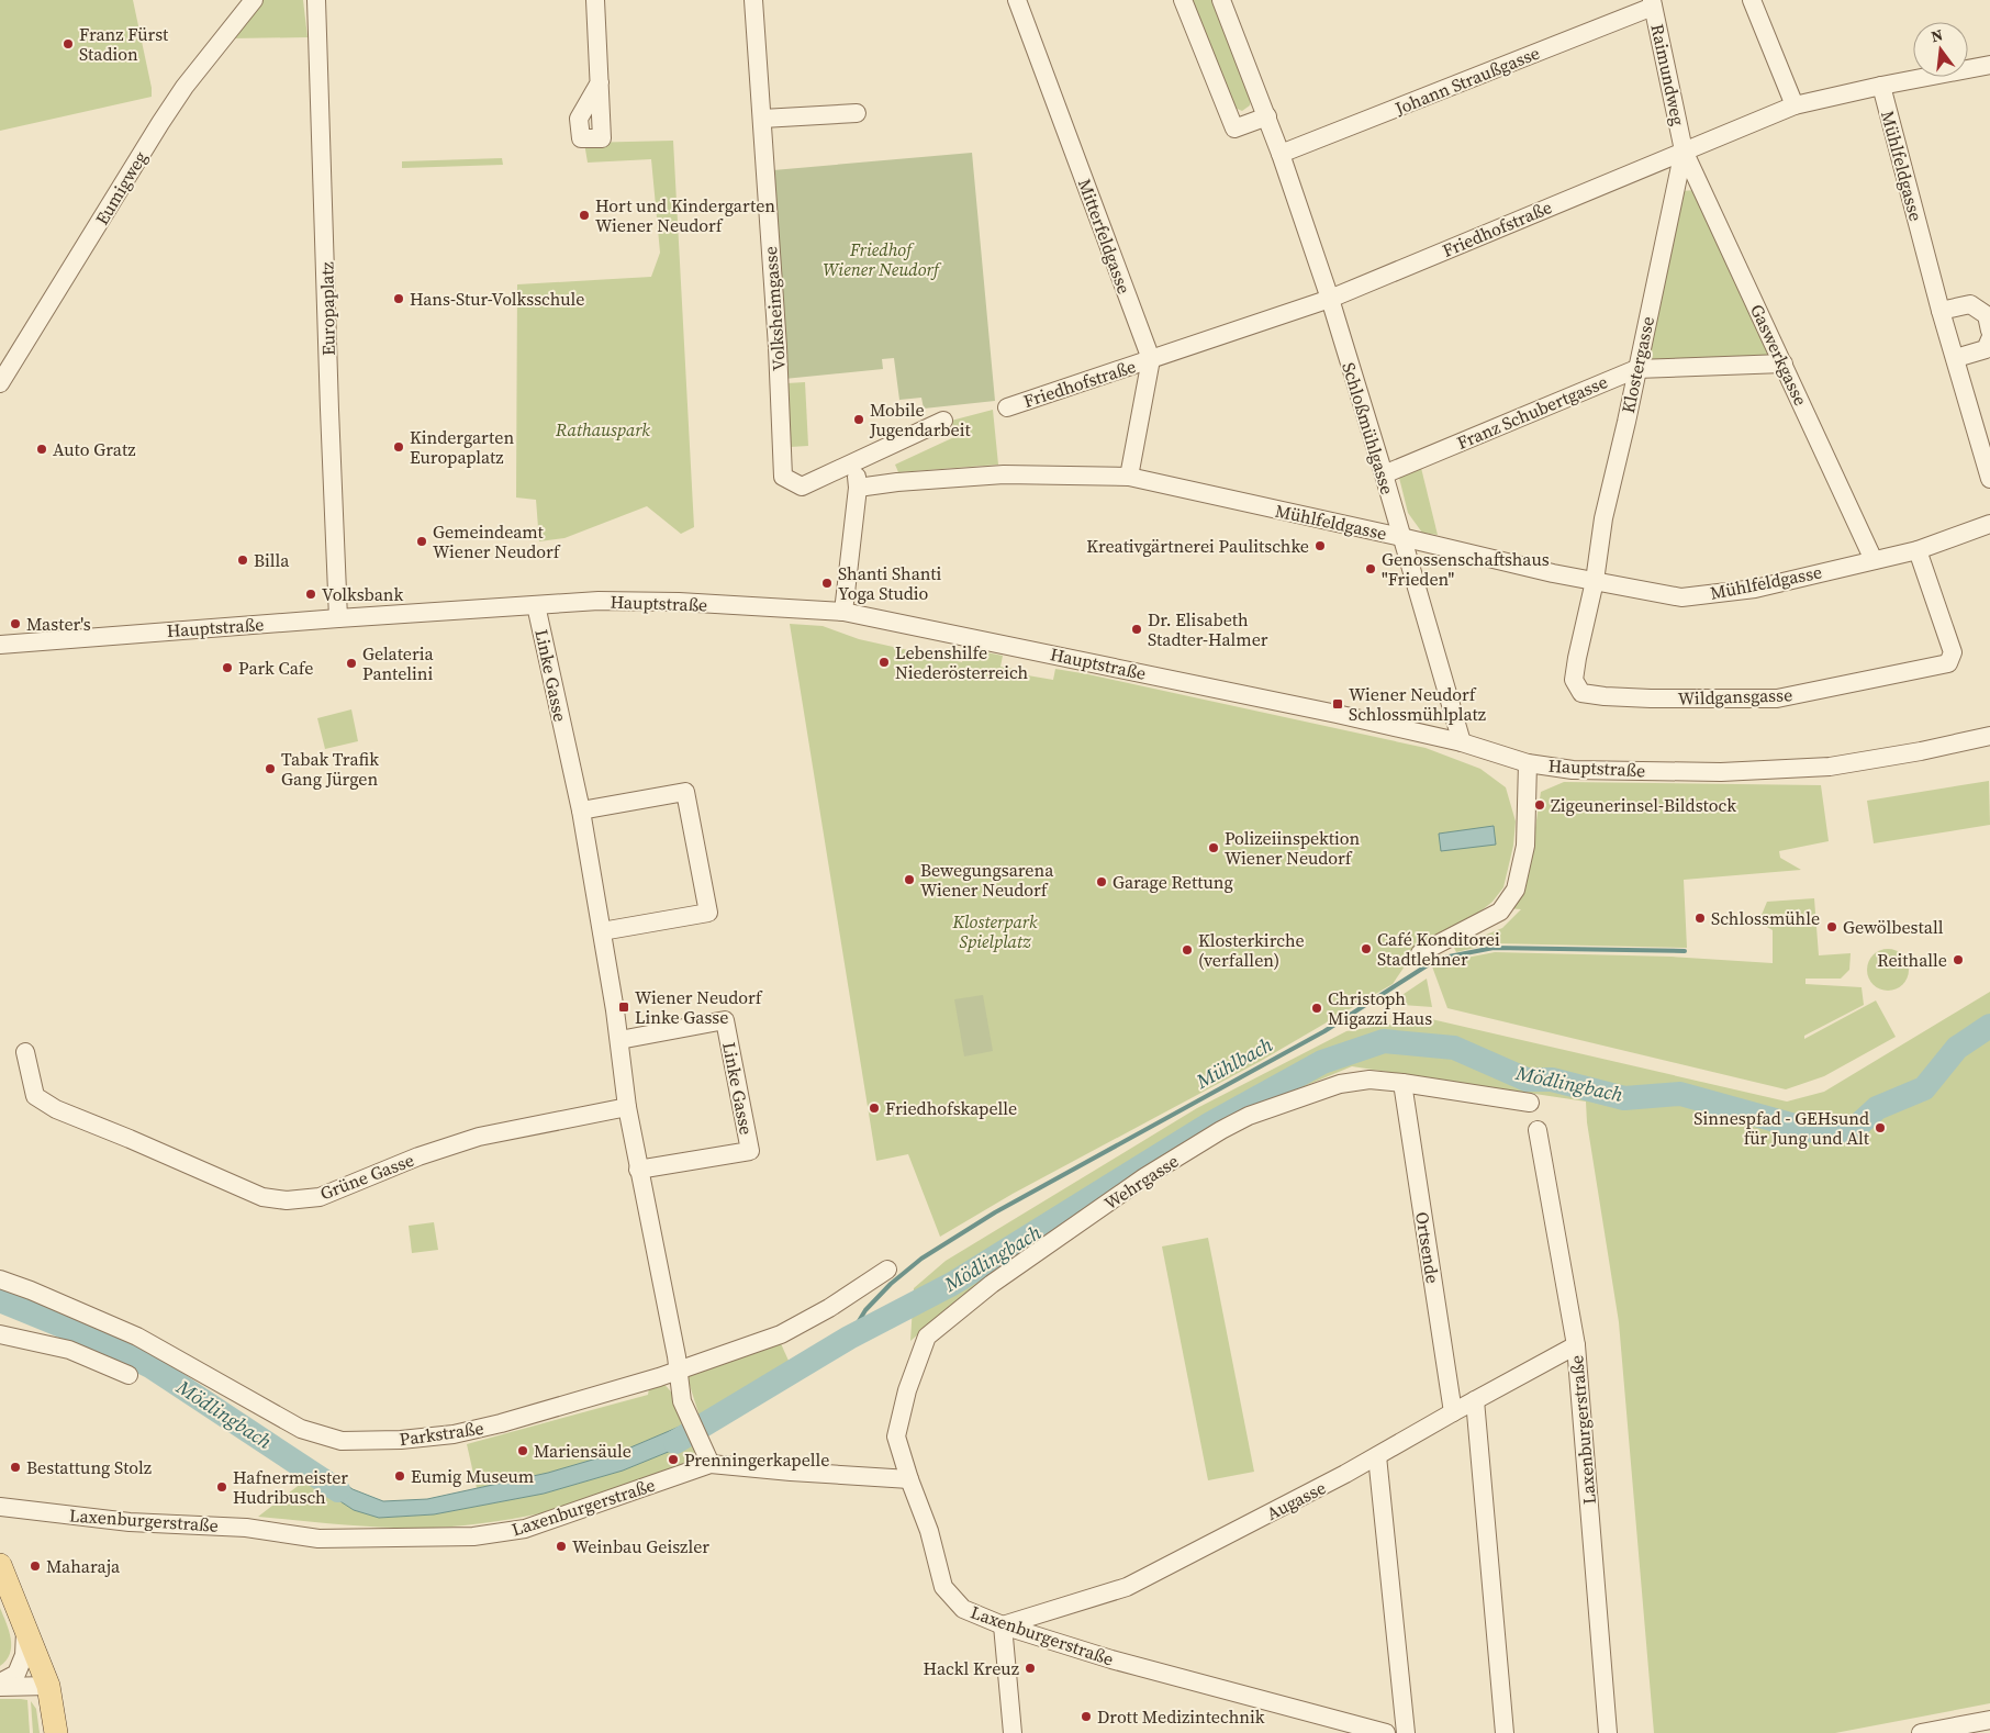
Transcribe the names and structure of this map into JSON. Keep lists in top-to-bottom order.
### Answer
{
  "streets": {
    "street": [
      "Raimundweg",
      "Johann Straußgasse",
      "Mühlfeldgasse",
      "Eumigweg",
      "Friedhofstraße",
      "Mitterfeldgasse",
      "Europaplatz",
      "Volksheimgasse",
      "Gaswerkgasse",
      "Klostergasse",
      "Franz Schubertgasse",
      "Schloßmühlgasse",
      "Hauptstraße",
      "Linke Gasse",
      "Wildgansgasse",
      "Grüne Gasse",
      "Wehrgasse",
      "Ortsende",
      "Laxenburgerstraße",
      "Parkstraße",
      "Augasse"
    ]
  },
  "crossings": [
    ["Raimundweg", "Johann Straußgasse"],
    ["Raimundweg", "Friedhofstraße"],
    ["Raimundweg", "Gaswerkgasse"],
    ["Raimundweg", "Klostergasse"],
    ["Johann Straußgasse", "Schloßmühlgasse"],
    ["Mühlfeldgasse", "Friedhofstraße"],
    ["Mühlfeldgasse", "Gaswerkgasse"],
    ["Mühlfeldgasse", "Klostergasse"],
    ["Mühlfeldgasse", "Schloßmühlgasse"],
    ["Mühlfeldgasse", "Wildgansgasse"],
    ["Friedhofstraße", "Mitterfeldgasse"],
    ["Friedhofstraße", "Gaswerkgasse"],
    ["Friedhofstraße", "Klostergasse"],
    ["Friedhofstraße", "Schloßmühlgasse"],
    ["Europaplatz", "Hauptstraße"],
    ["Gaswerkgasse", "Klostergasse"],
    ["Gaswerkgasse", "Franz Schubertgasse"],
    ["Klostergasse", "Franz Schubertgasse"],
    ["Klostergasse", "Wildgansgasse"],
    ["Franz Schubertgasse", "Schloßmühlgasse"],
    ["Schloßmühlgasse", "Hauptstraße"],
    ["Hauptstraße", "Linke Gasse"],
    ["Linke Gasse", "Grüne Gasse"],
    ["Linke Gasse", "Laxenburgerstraße"],
    ["Linke Gasse", "Parkstraße"],
    ["Wehrgasse", "Ortsende"],
    ["Wehrgasse", "Laxenburgerstraße"],
    ["Ortsende", "Augasse"],
    ["Laxenburgerstraße", "Augasse"]
  ],
  "water": ["Mühlbach", "Mödlingbach"],
  "parks": ["Friedhof Wiener Neudorf", "Rathauspark", "Klosterpark Spielplatz"],
  "places": {
    "other": [
      "Franz Fürst Stadion",
      "Hort und Kindergarten Wiener Neudorf",
      "Hans-Stur-Volksschule",
      "Mobile Jugendarbeit",
      "Kindergarten Europaplatz",
      "Auto Gratz",
      "Gemeindeamt Wiener Neudorf",
      "Kreativgärtnerei Paulitschke",
      "Billa",
      "Genossenschaftshaus \"Frieden\"",
      "Shanti Shanti Yoga Studio",
      "Volksbank",
      "Master's",
      "Dr. Elisabeth Stadter-Halmer",
      "Lebenshilfe Niederösterreich",
      "Gelateria Pantelini",
      "Park Cafe",
      "Tabak Trafik Gang Jürgen",
      "Zigeunerinsel-Bildstock",
      "Polizeiinspektion Wiener Neudorf",
      "Bewegungsarena Wiener Neudorf",
      "Garage Rettung",
      "Schlossmühle",
      "Gewölbestall",
      "Café Konditorei Stadtlehner",
      "Klosterkirche (verfallen)",
      "Reithalle",
      "Christoph Migazzi Haus",
      "Friedhofskapelle",
      "Sinnespfad - GEHsund für Jung und Alt",
      "Mariensäule",
      "Prenningerkapelle",
      "Bestattung Stolz",
      "Eumig Museum",
      "Hafnermeister Hudribusch",
      "Weinbau Geiszler",
      "Maharaja",
      "Hackl Kreuz",
      "Drott Medizintechnik"
    ],
    "transit": ["Wiener Neudorf Schlossmühlplatz", "Wiener Neudorf Linke Gasse"]
  },
  "north": "top"
}
